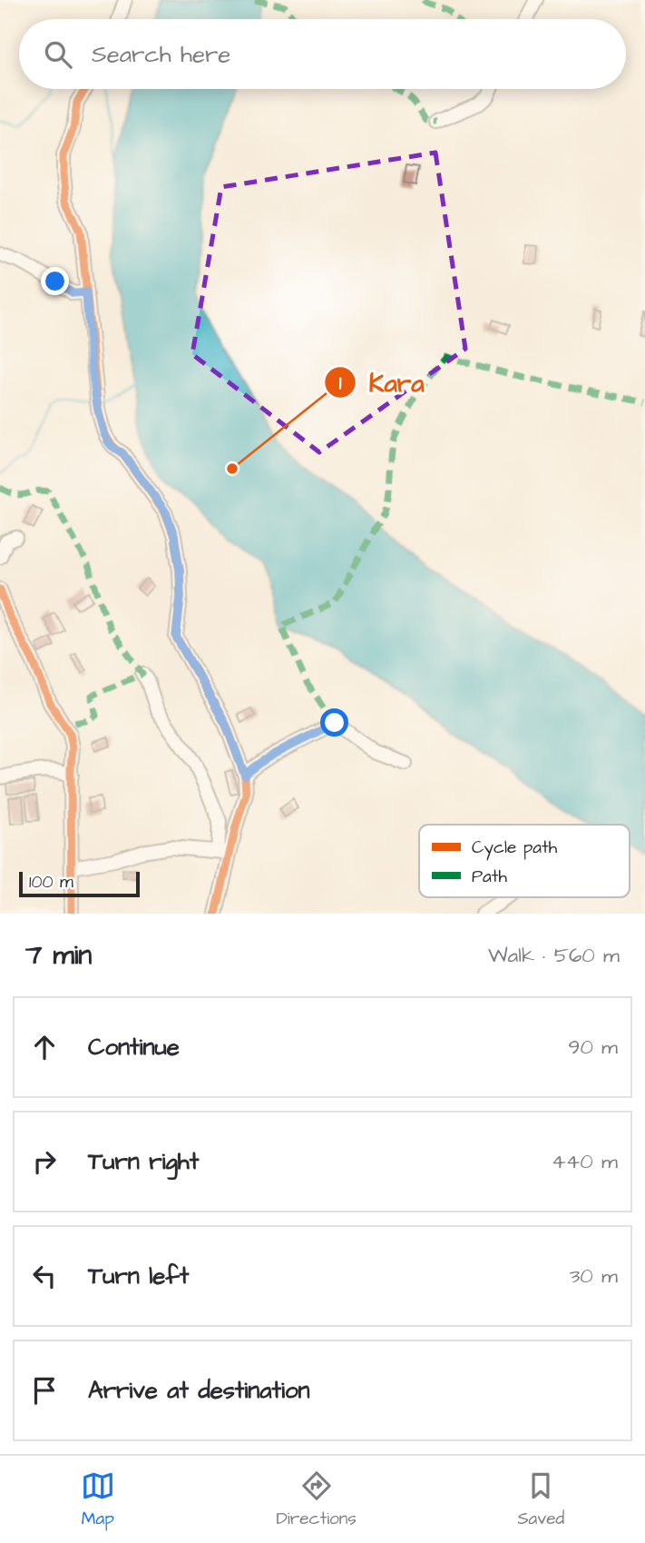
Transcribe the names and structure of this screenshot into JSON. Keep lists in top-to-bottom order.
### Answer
{
  "places": ["Kara"],
  "legend": ["Cycle path", "Path"],
  "scale_bar": "100 m",
  "page": {
    "search": "Search here",
    "scale": "100 m",
    "heading": ["7 min", "Walk · 560 m"],
    "list": [
      ["Continue", "90 m"],
      ["Turn right", "440 m"],
      ["Turn left", "30 m"],
      "Arrive at destination"
    ],
    "nav": ["Map", "Directions", "Saved"]
  }
}
